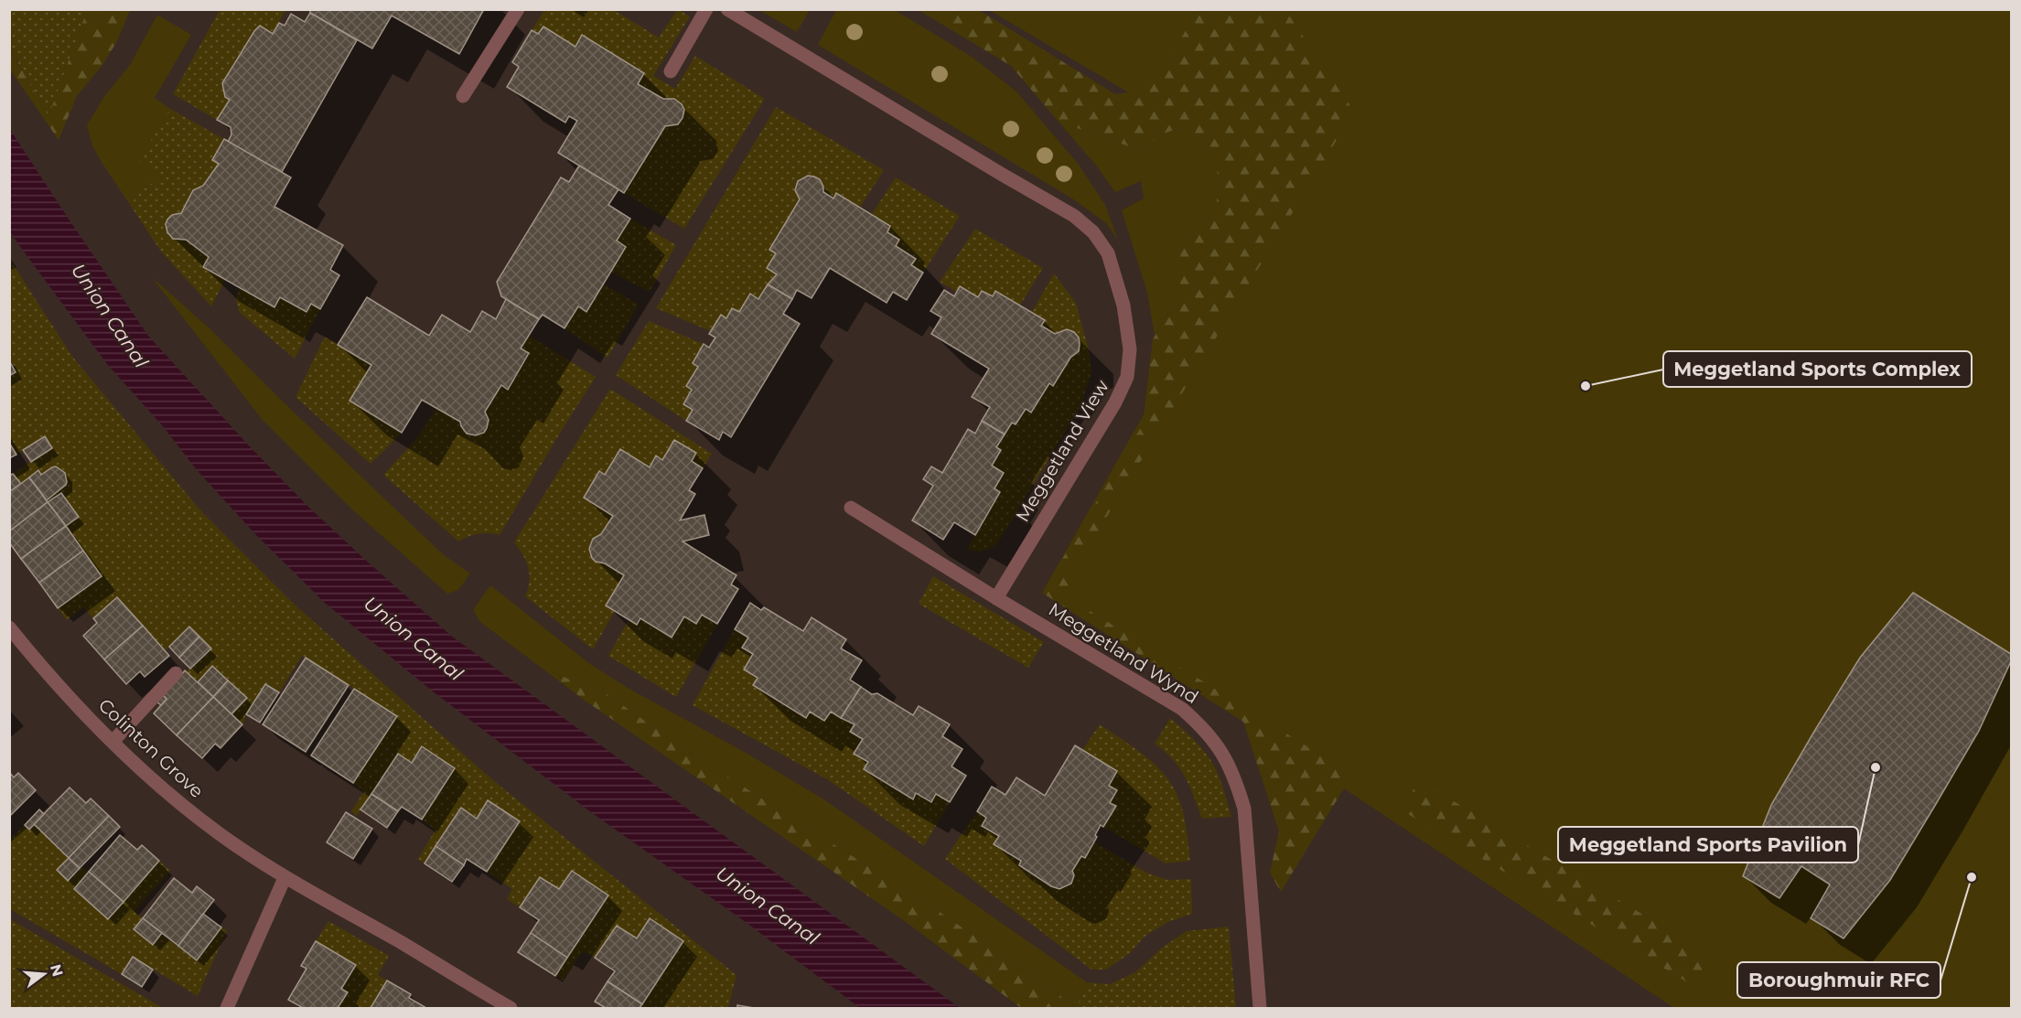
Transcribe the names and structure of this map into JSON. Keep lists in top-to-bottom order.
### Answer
{
  "streets": {
    "street": ["Meggetland View", "Meggetland Wynd", "Colinton Grove"]
  },
  "crossings": [
    ["Meggetland View", "Meggetland Wynd"]
  ],
  "water": ["Union Canal"],
  "places": ["Meggetland Sports Complex", "Meggetland Sports Pavilion", "Boroughmuir RFC"],
  "north": "right"
}
